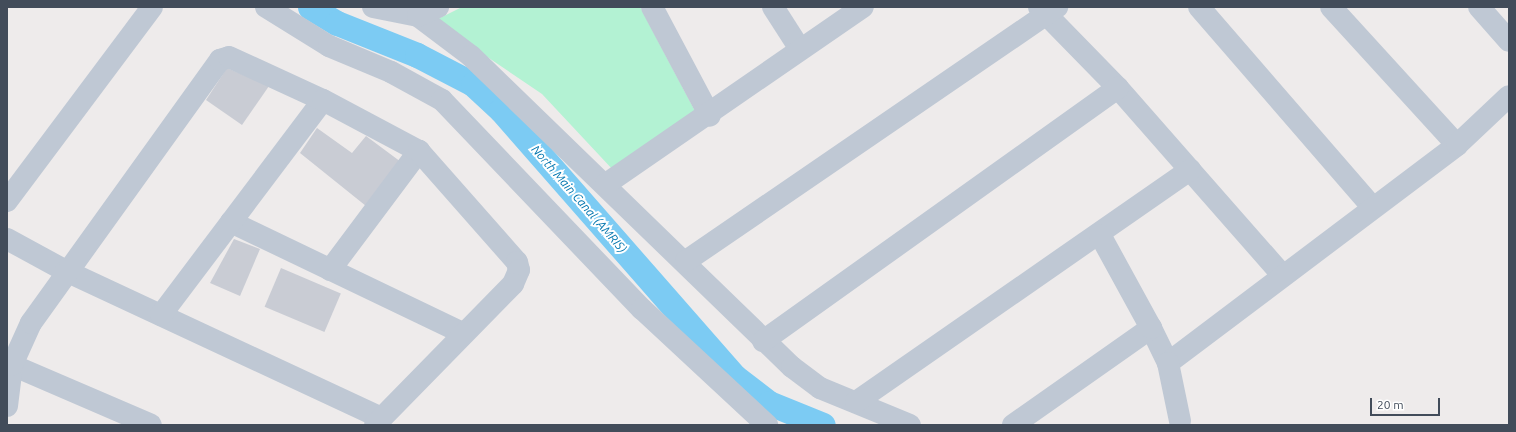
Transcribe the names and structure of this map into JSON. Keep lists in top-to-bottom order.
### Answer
{
  "water": ["North Main Canal (AMRIS)"],
  "scale_bar": "20 m"
}
